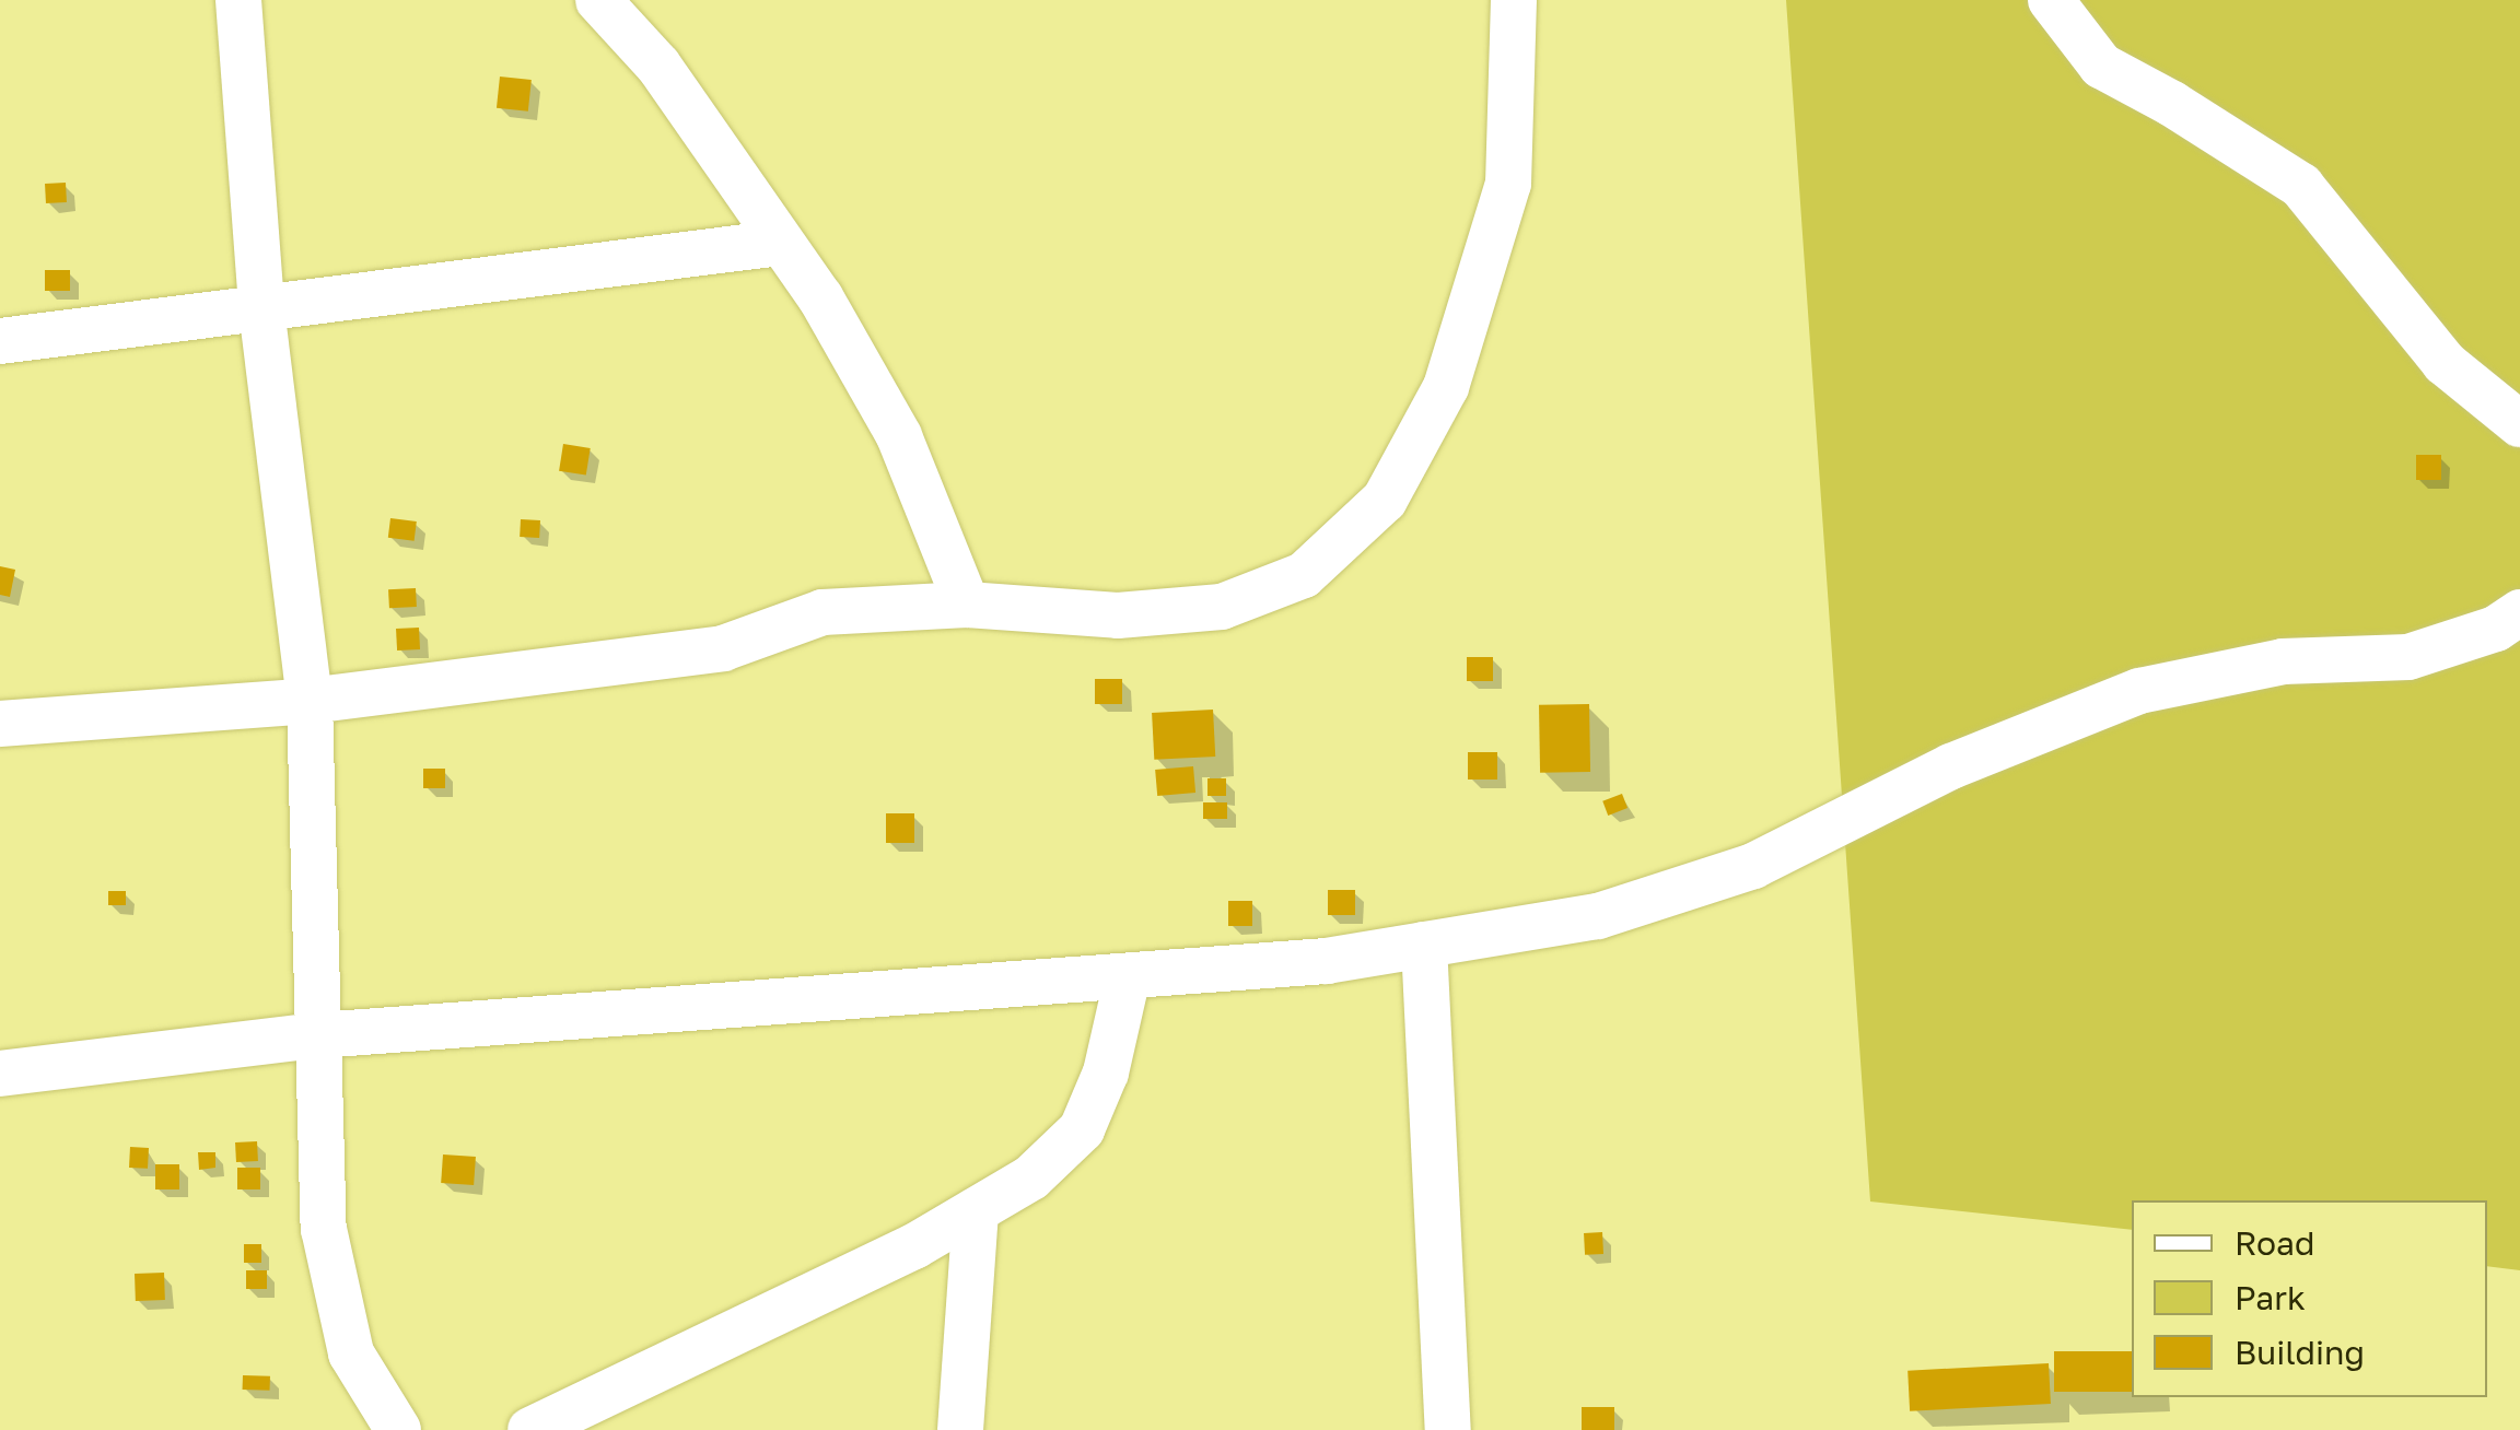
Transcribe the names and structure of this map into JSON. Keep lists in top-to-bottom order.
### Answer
{
  "legend": ["Road", "Park", "Building"]
}
